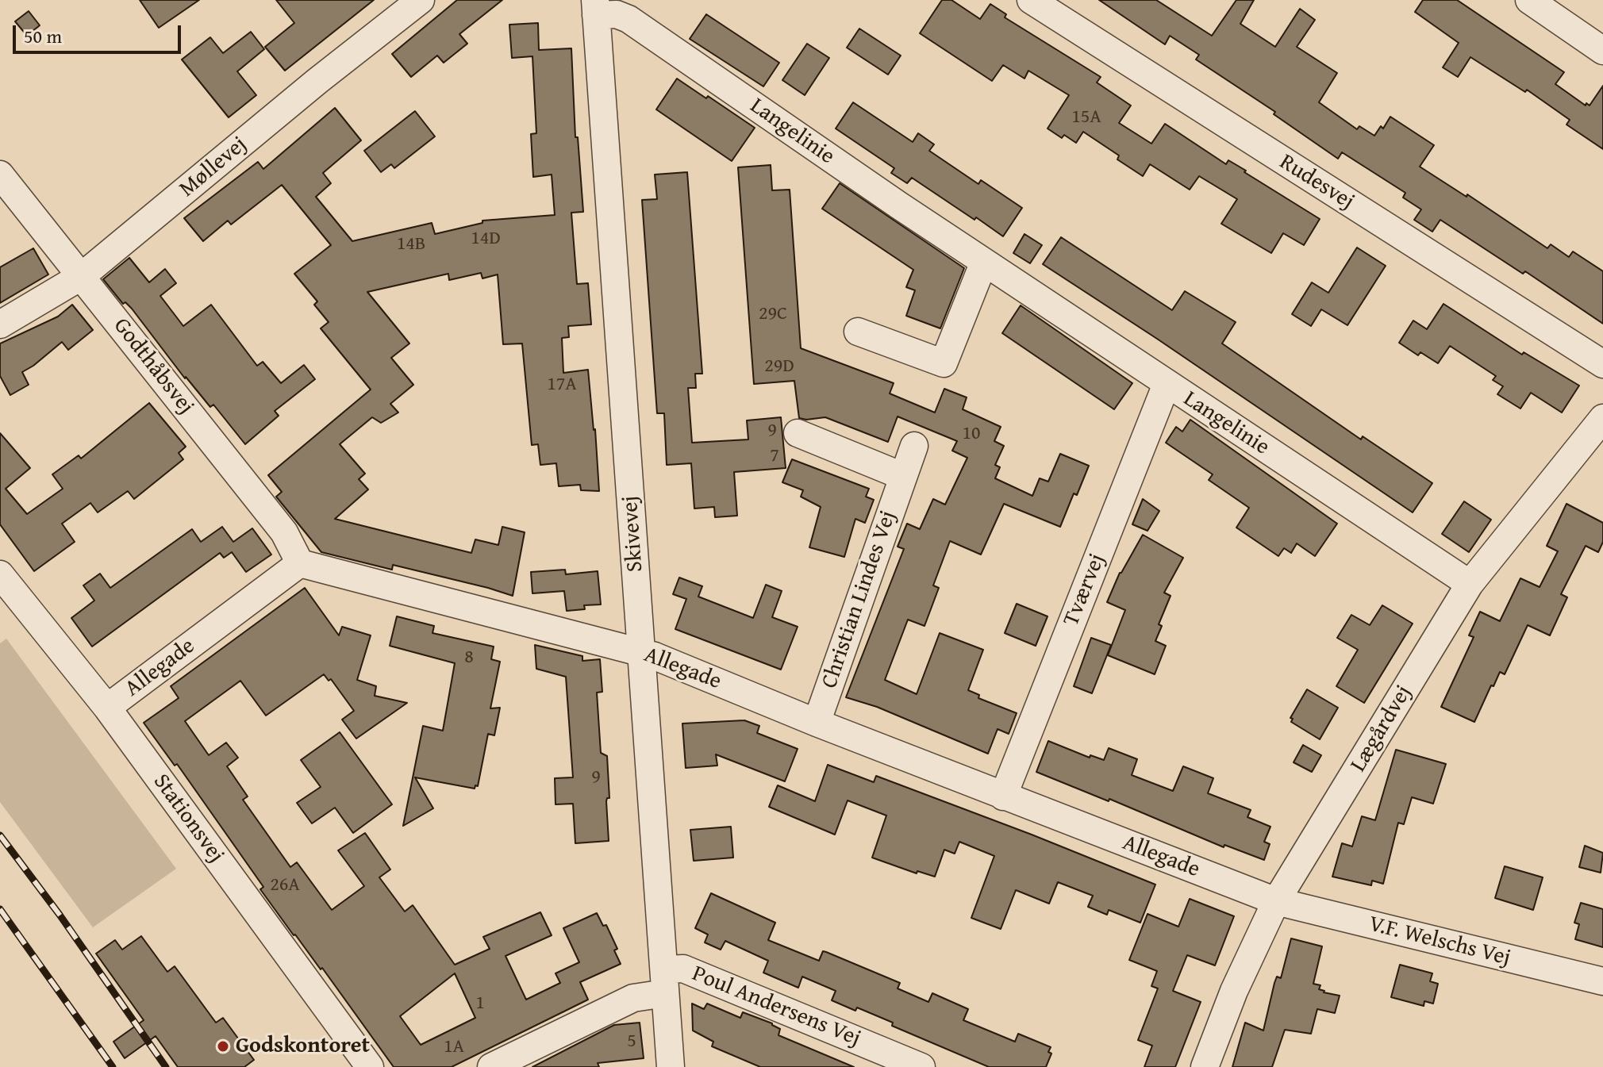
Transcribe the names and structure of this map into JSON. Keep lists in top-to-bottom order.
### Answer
{
  "streets": {
    "street": [
      "Langelinie",
      "Møllevej",
      "Rudesvej",
      "Godthåbsvej",
      "Skivevej",
      "Tværvej",
      "Christian Lindes Vej",
      "Allegade",
      "Lægårdvej",
      "Stationsvej",
      "V.F. Welschs Vej",
      "Poul Andersens Vej"
    ]
  },
  "crossings": [
    ["Langelinie", "Skivevej"],
    ["Langelinie", "Tværvej"],
    ["Langelinie", "Lægårdvej"],
    ["Møllevej", "Godthåbsvej"],
    ["Godthåbsvej", "Allegade"],
    ["Skivevej", "Allegade"],
    ["Skivevej", "Poul Andersens Vej"],
    ["Tværvej", "Allegade"],
    ["Christian Lindes Vej", "Allegade"],
    ["Allegade", "Lægårdvej"],
    ["Allegade", "Stationsvej"],
    ["Allegade", "V.F. Welschs Vej"],
    ["Lægårdvej", "V.F. Welschs Vej"]
  ],
  "places": ["Godskontoret"],
  "house_numbers": [
    "15A",
    "14D",
    "14B",
    "29C",
    "29D",
    "17A",
    "9",
    "10",
    "7",
    "8",
    "9",
    "26A",
    "1",
    "5",
    "1A"
  ],
  "scale_bar": "50 m"
}
